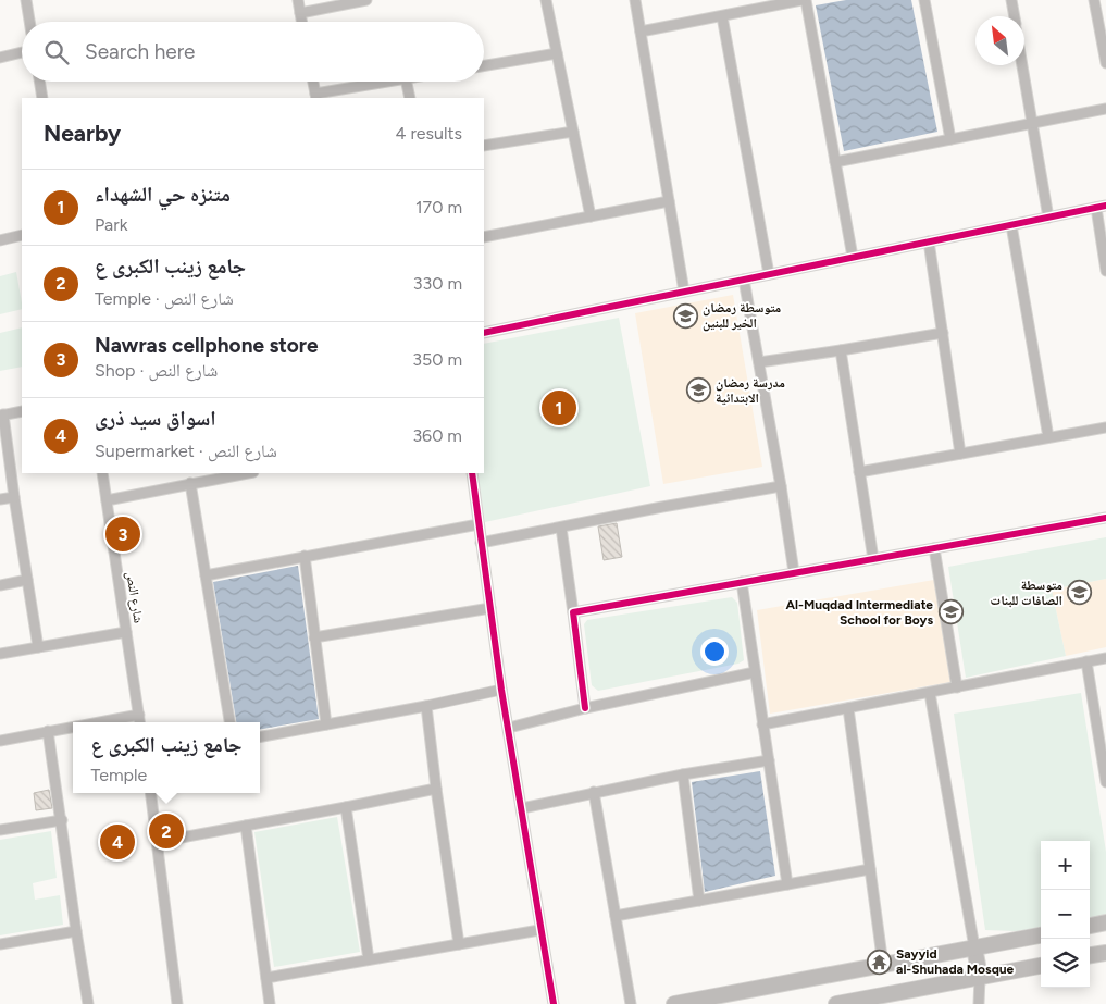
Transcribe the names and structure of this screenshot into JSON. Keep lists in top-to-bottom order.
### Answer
{
  "streets": {
    "street": ["شارع النص"]
  },
  "places": {
    "school or university": [
      "متوسطة رمضان الخير للبنين",
      "مدرسة رمضان الابتدائية",
      "متوسطة الصافات للبنات",
      "Al-Muqdad Intermediate School for Boys"
    ],
    "temple": ["Sayyid al-Shuhada Mosque"]
  },
  "north": "top left",
  "page": {
    "search": "Search here",
    "heading": ["Nearby", "4 results"],
    "list": [
      {
        "mark": "1",
        "name": "متنزه حي الشهداء",
        "note": "Park",
        "value": "170 m"
      },
      {
        "mark": "2",
        "name": "جامع زينب الكبرى ع",
        "note": "Temple · شارع النص",
        "value": "330 m"
      },
      {
        "mark": "3",
        "name": "Nawras cellphone store",
        "note": "Shop · شارع النص",
        "value": "350 m"
      },
      {
        "mark": "4",
        "name": "اسواق سيد ذرى",
        "note": "Supermarket · شارع النص",
        "value": "360 m"
      }
    ],
    "pins": [
      "1",
      "3",
      "2",
      "4"
    ],
    "popup": ["جامع زينب الكبرى ع", "Temple"],
    "map_buttons": ["+", "−"]
  }
}
